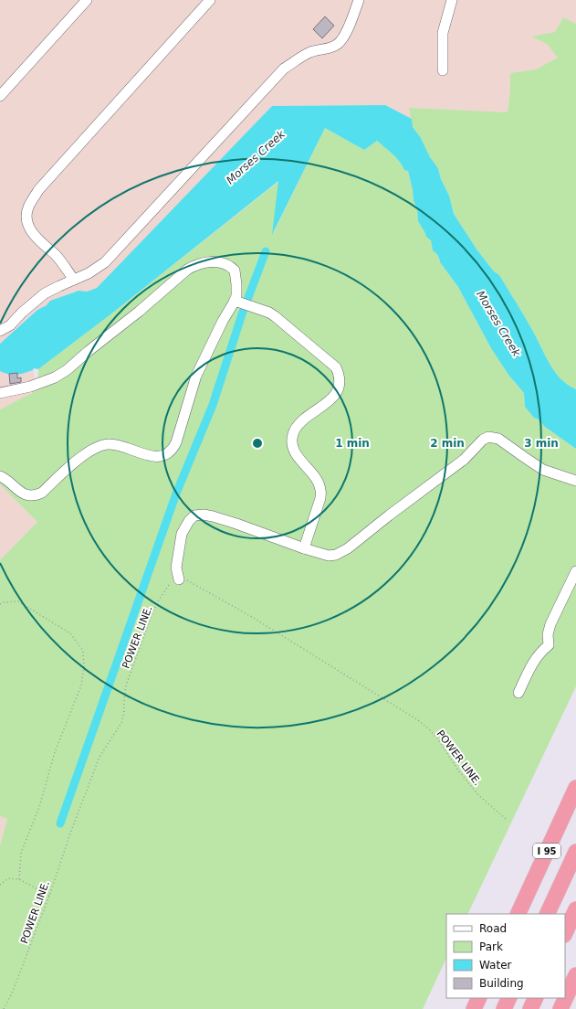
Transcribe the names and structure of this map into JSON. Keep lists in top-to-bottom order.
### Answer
{
  "streets": {
    "highway": ["I 95"],
    "path": ["POWER LINE."]
  },
  "water": ["Morses Creek"],
  "legend": [
    "Road",
    "Park",
    "Water",
    "Building"
  ],
  "rings": ["1 min", "2 min", "3 min"]
}
